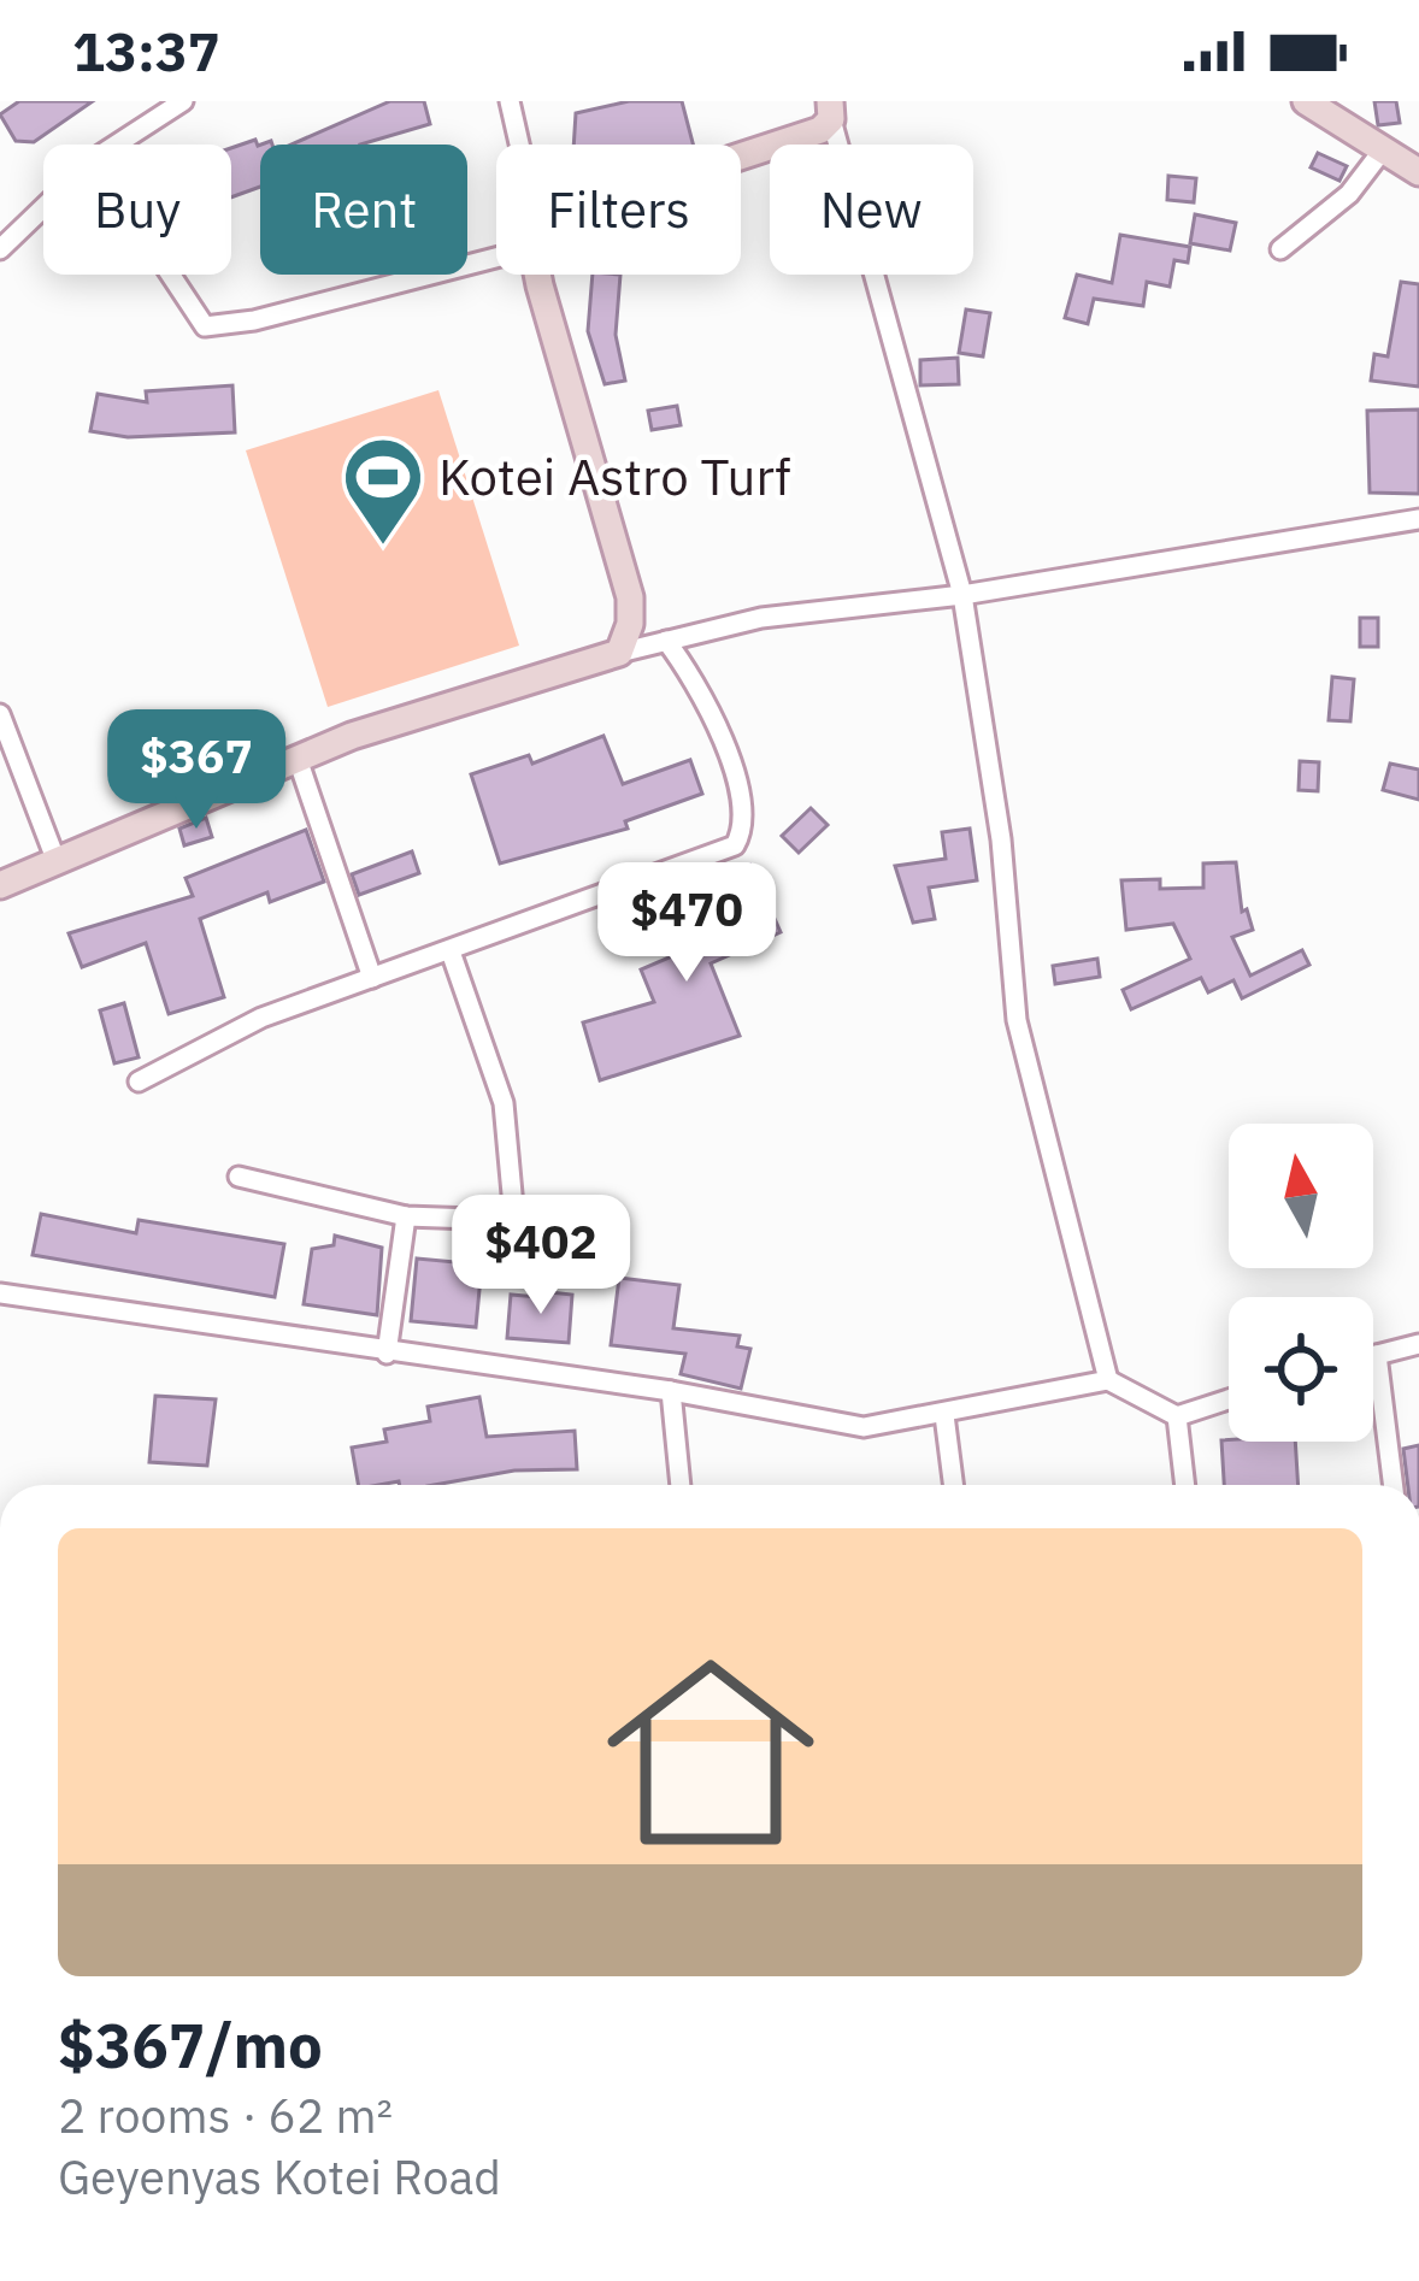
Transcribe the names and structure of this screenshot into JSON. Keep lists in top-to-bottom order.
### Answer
{
  "places": {
    "sports": ["Kotei Astro Turf"]
  },
  "north": "top",
  "page": {
    "status": "13:37",
    "chip": [
      "Buy",
      "Rent",
      "Filters",
      "New"
    ],
    "price": ["$367", "$470", "$402"],
    "list": [
      {
        "name": "$367/mo",
        "note": "2 rooms · 62 m² · Geyenyas Kotei Road"
      }
    ]
  }
}
